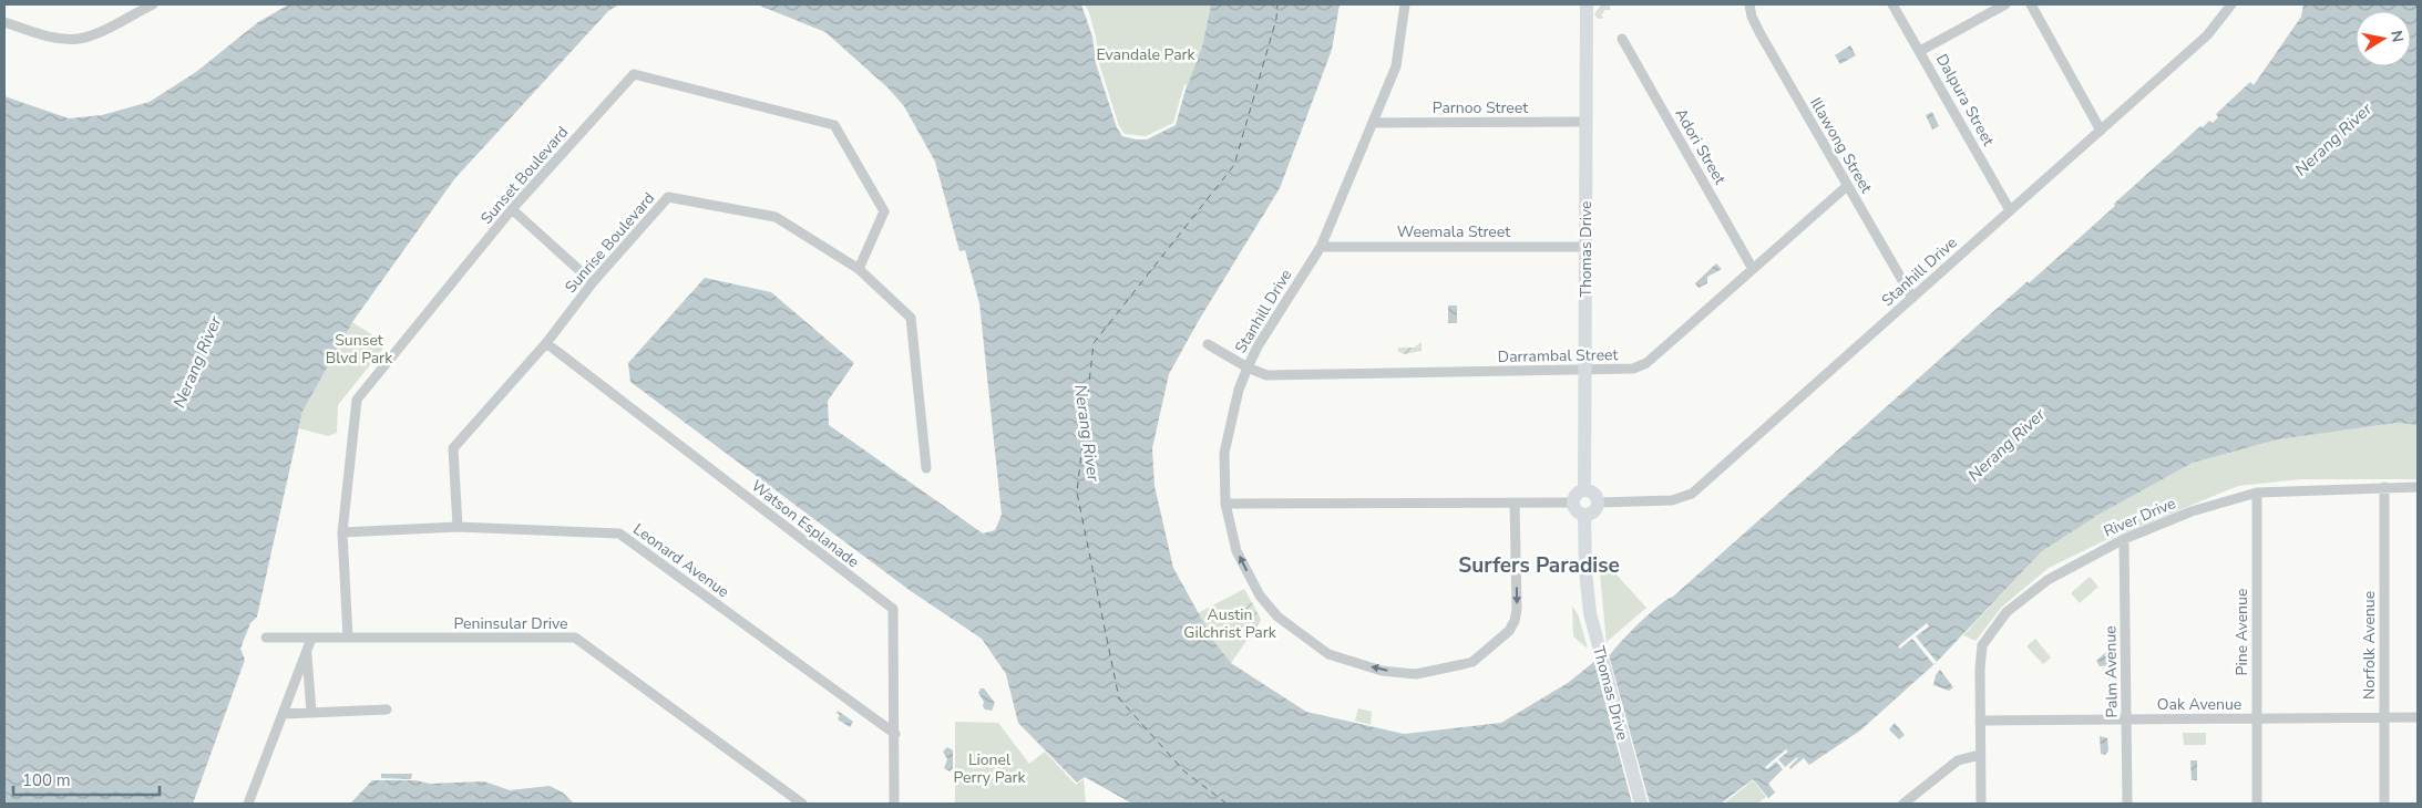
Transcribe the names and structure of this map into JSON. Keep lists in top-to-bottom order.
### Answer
{
  "streets": {
    "main road": ["Thomas Drive"],
    "street": [
      "Dalpura Street",
      "Parnoo Street",
      "Illawong Street",
      "Adori Street",
      "Sunset Boulevard",
      "Weemala Street",
      "Sunrise Boulevard",
      "Stanhill Drive",
      "Darrambal Street",
      "River Drive",
      "Watson Esplanade",
      "Leonard Avenue",
      "Peninsular Drive",
      "Pine Avenue",
      "Norfolk Avenue",
      "Palm Avenue",
      "Oak Avenue"
    ]
  },
  "crossings": [
    ["Dalpura Street", "Stanhill Drive"],
    ["Parnoo Street", "Thomas Drive"],
    ["Parnoo Street", "Stanhill Drive"],
    ["Illawong Street", "Stanhill Drive"],
    ["Illawong Street", "Darrambal Street"],
    ["Adori Street", "Darrambal Street"],
    ["Sunset Boulevard", "Sunrise Boulevard"],
    ["Sunset Boulevard", "Leonard Avenue"],
    ["Sunset Boulevard", "Peninsular Drive"],
    ["Weemala Street", "Thomas Drive"],
    ["Weemala Street", "Stanhill Drive"],
    ["Sunrise Boulevard", "Watson Esplanade"],
    ["Sunrise Boulevard", "Leonard Avenue"],
    ["Thomas Drive", "Stanhill Drive"],
    ["Thomas Drive", "Darrambal Street"],
    ["Stanhill Drive", "Darrambal Street"],
    ["River Drive", "Pine Avenue"],
    ["River Drive", "Norfolk Avenue"],
    ["River Drive", "Palm Avenue"],
    ["River Drive", "Oak Avenue"],
    ["Watson Esplanade", "Leonard Avenue"],
    ["Pine Avenue", "Oak Avenue"],
    ["Norfolk Avenue", "Oak Avenue"],
    ["Palm Avenue", "Oak Avenue"]
  ],
  "districts": ["Surfers Paradise"],
  "water": ["Nerang River"],
  "parks": [
    "Evandale Park",
    "Sunset Blvd Park",
    "Austin Gilchrist Park",
    "Lionel Perry Park"
  ],
  "scale_bar": "100 m",
  "north": "right"
}
